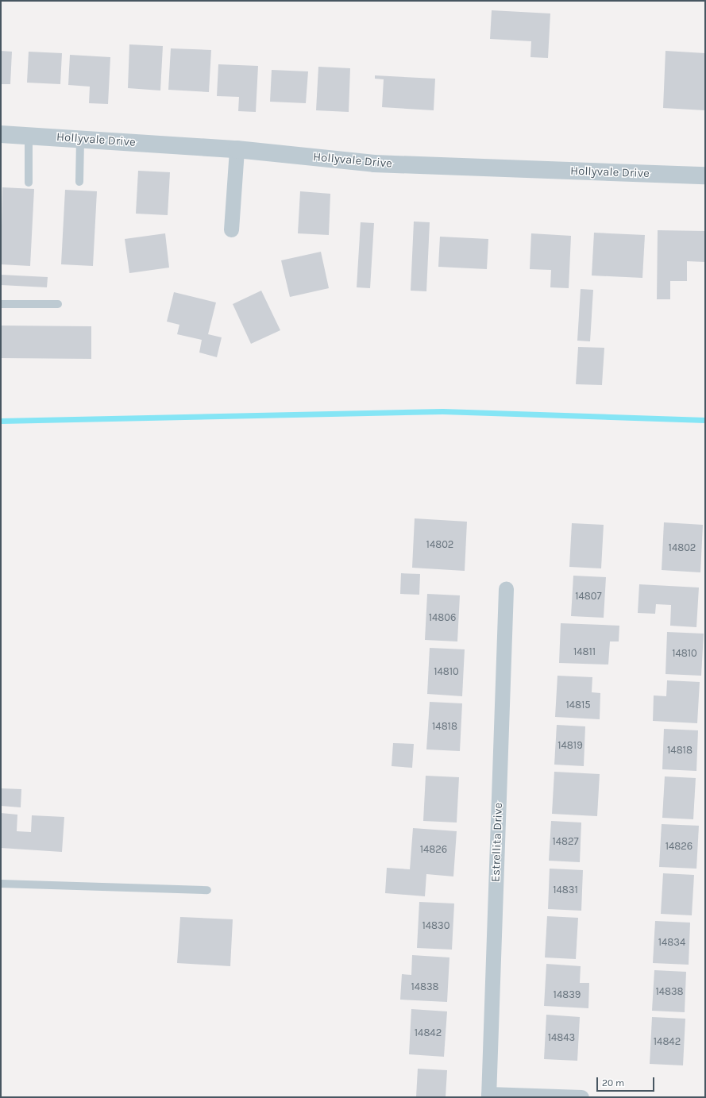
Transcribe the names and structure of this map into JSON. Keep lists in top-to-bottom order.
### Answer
{
  "streets": {
    "street": ["Hollyvale Drive", "Estrellita Drive"]
  },
  "house_numbers": [
    "14802",
    "14802",
    "14807",
    "14806",
    "14811",
    "14810",
    "14810",
    "14815",
    "14818",
    "14819",
    "14818",
    "14827",
    "14826",
    "14826",
    "14831",
    "14830",
    "14834",
    "14838",
    "14838",
    "14839",
    "14842",
    "14843",
    "14842"
  ],
  "scale_bar": "20 m"
}
